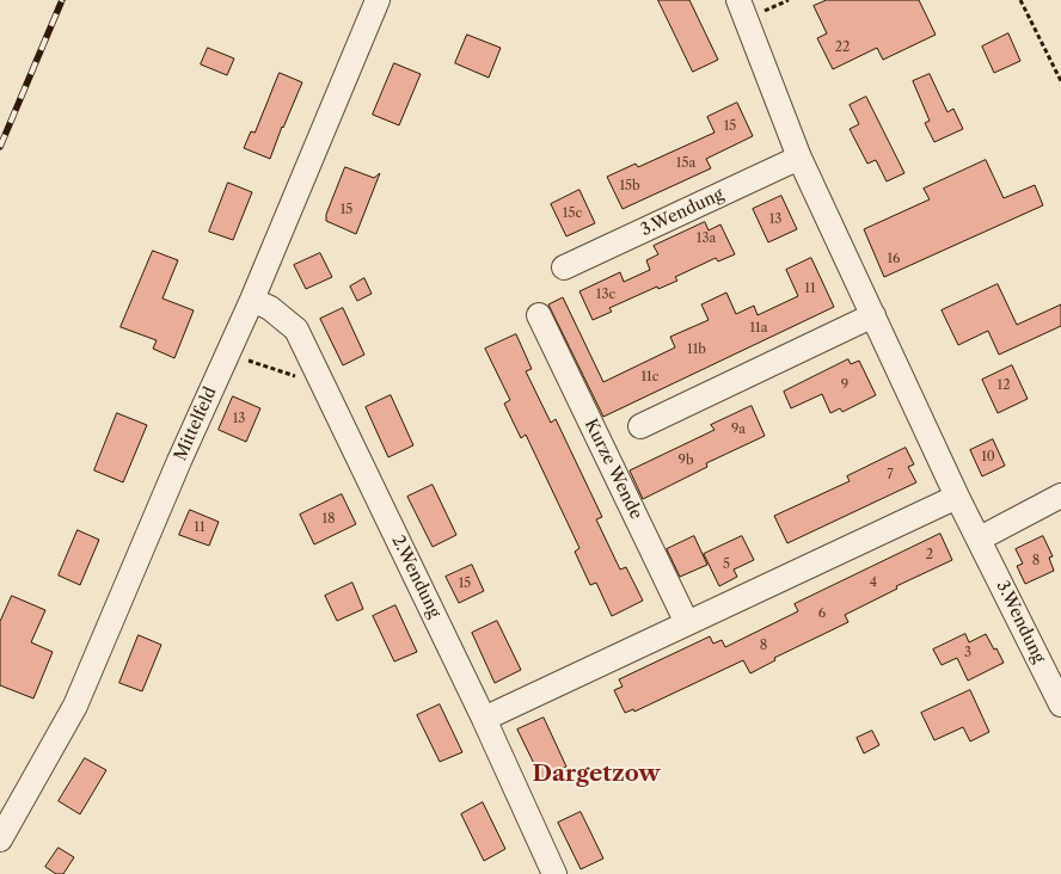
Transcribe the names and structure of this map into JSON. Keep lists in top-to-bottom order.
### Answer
{
  "streets": {
    "street": [
      "3.Wendung",
      "Mittelfeld",
      "Kurze Wende",
      "2.Wendung"
    ]
  },
  "crossings": [
    ["Mittelfeld", "2.Wendung"]
  ],
  "districts": ["Dargetzow"],
  "house_numbers": [
    "22",
    "15",
    "15a",
    "15b",
    "15",
    "15c",
    "13",
    "13a",
    "16",
    "11",
    "13c",
    "11a",
    "11b",
    "11c",
    "9",
    "12",
    "13",
    "9a",
    "10",
    "9b",
    "7",
    "18",
    "11",
    "2",
    "8",
    "5",
    "4",
    "15",
    "6",
    "8",
    "3"
  ]
}
